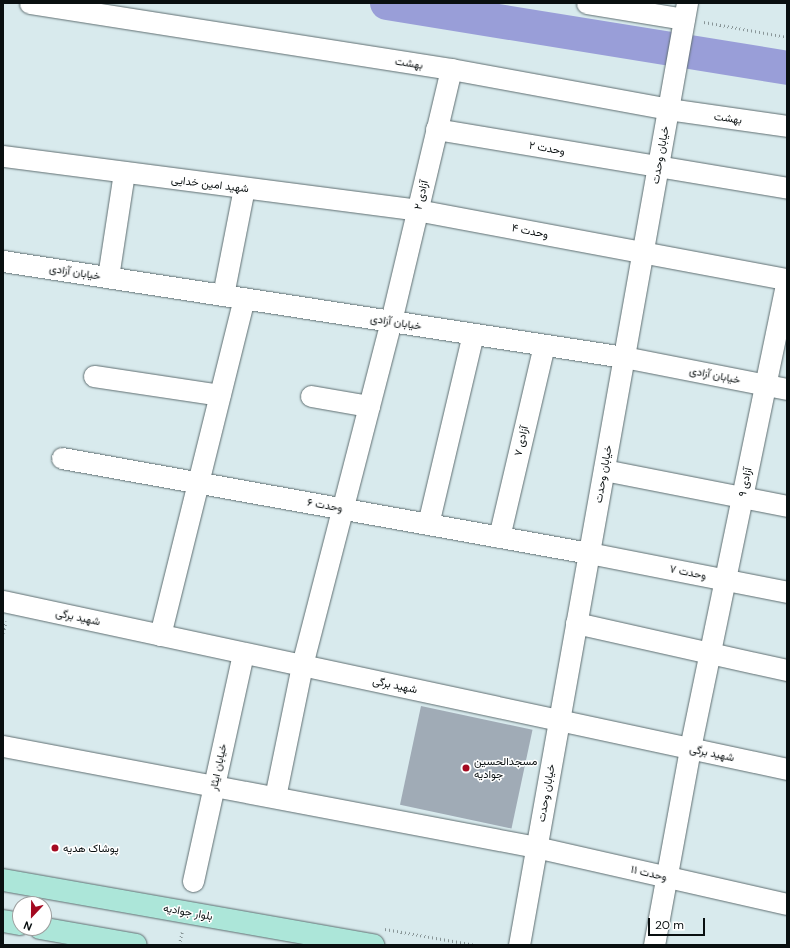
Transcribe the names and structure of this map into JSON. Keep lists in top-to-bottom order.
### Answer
{
  "streets": {
    "main road": ["بلوار جوادیه"],
    "street": [
      "بهشت",
      "وحدت ۲",
      "خیابان وحدت",
      "شهید امین خدایی",
      "آزادی ۲",
      "وحدت ۴",
      "خیابان آزادی",
      "آزادی ۷",
      "آزادی ۹",
      "وحدت ۶",
      "وحدت ۷",
      "شهید برگی",
      "خیابان ایثار",
      "وحدت ۱۱"
    ]
  },
  "crossings": [
    ["بهشت", "خیابان وحدت"],
    ["بهشت", "آزادی ۲"],
    ["وحدت ۲", "خیابان وحدت"],
    ["وحدت ۲", "آزادی ۲"],
    ["خیابان وحدت", "وحدت ۴"],
    ["خیابان وحدت", "خیابان آزادی"],
    ["خیابان وحدت", "وحدت ۶"],
    ["خیابان وحدت", "وحدت ۷"],
    ["خیابان وحدت", "شهید برگی"],
    ["خیابان وحدت", "وحدت ۱۱"],
    ["شهید امین خدایی", "آزادی ۲"],
    ["شهید امین خدایی", "وحدت ۴"],
    ["آزادی ۲", "وحدت ۴"],
    ["آزادی ۲", "خیابان آزادی"],
    ["آزادی ۲", "وحدت ۶"],
    ["آزادی ۲", "شهید برگی"],
    ["آزادی ۲", "وحدت ۱۱"],
    ["وحدت ۴", "آزادی ۹"],
    ["خیابان آزادی", "آزادی ۷"],
    ["خیابان آزادی", "آزادی ۹"],
    ["آزادی ۷", "وحدت ۶"],
    ["آزادی ۹", "وحدت ۷"],
    ["آزادی ۹", "شهید برگی"],
    ["آزادی ۹", "وحدت ۱۱"],
    ["وحدت ۶", "وحدت ۷"],
    ["شهید برگی", "خیابان ایثار"],
    ["خیابان ایثار", "وحدت ۱۱"]
  ],
  "places": ["مسجدالحسین جوادیه", "پوشاک هدیه"],
  "scale_bar": "20 m",
  "north": "bottom"
}
